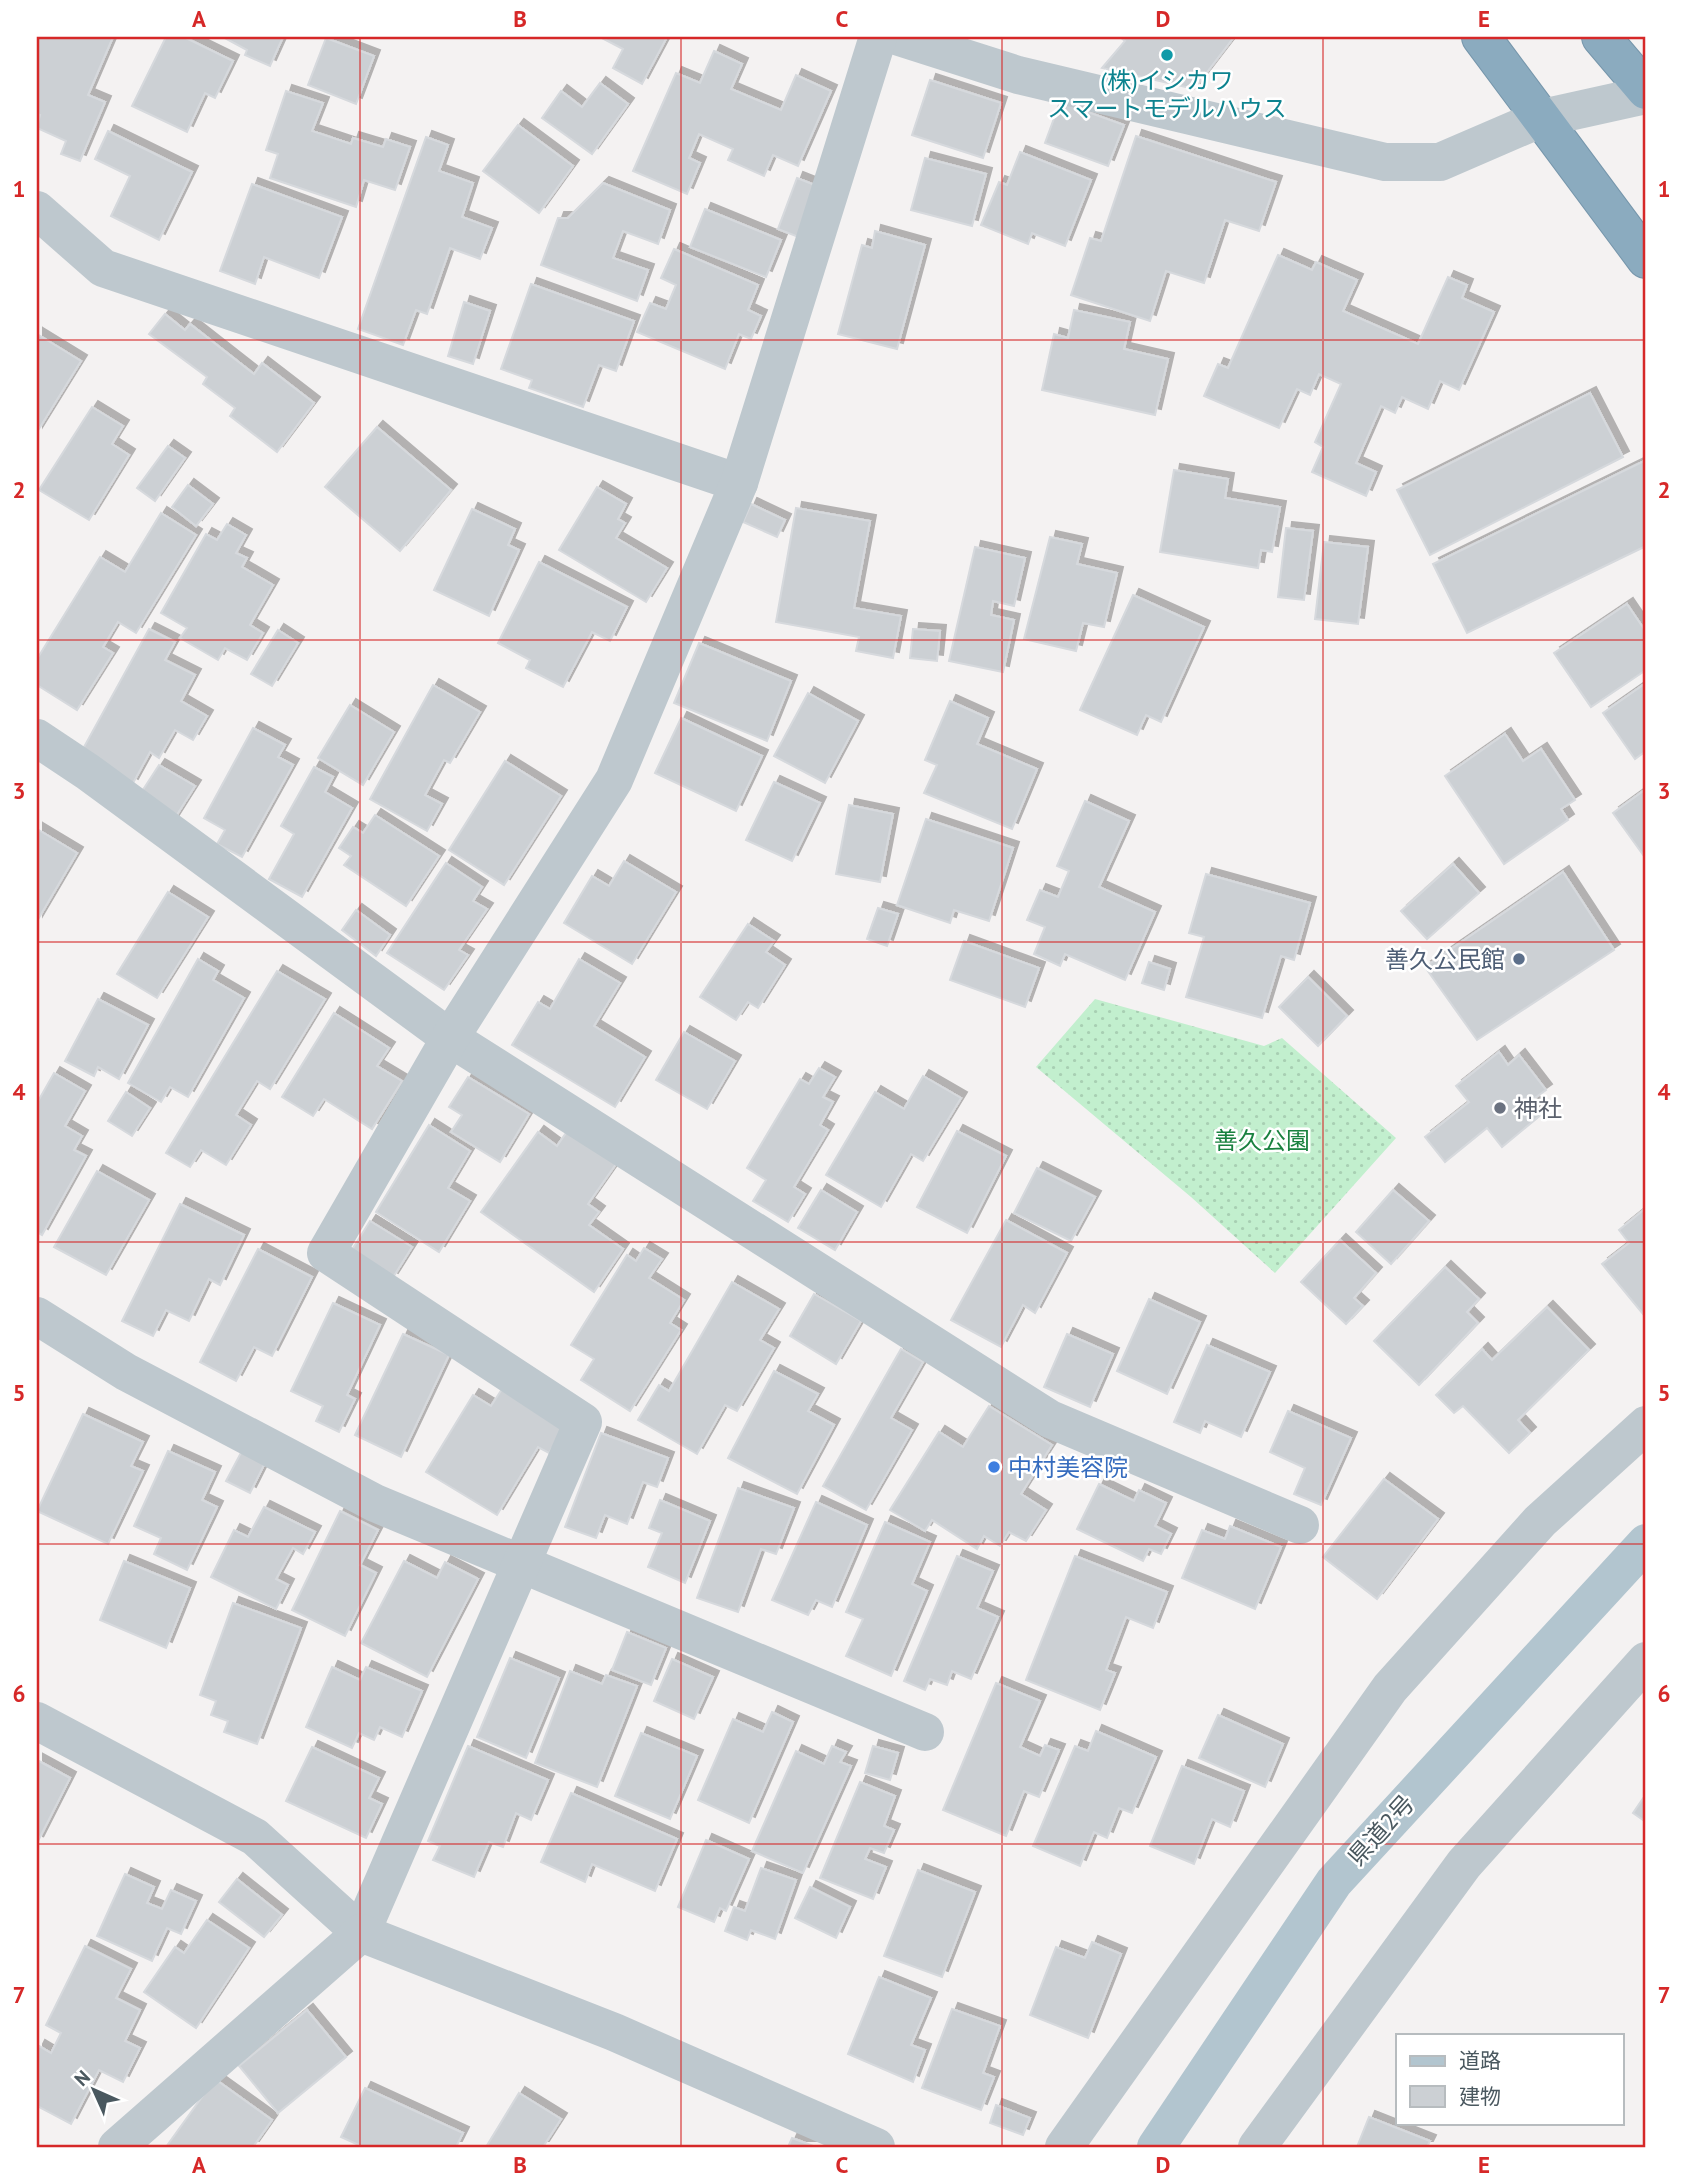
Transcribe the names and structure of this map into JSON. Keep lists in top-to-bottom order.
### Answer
{
  "streets": {
    "main road": ["県道2号"]
  },
  "parks": ["善久公園"],
  "places": [
    "(株)イシカワ スマートモデルハウス",
    "善久公民館",
    "神社",
    "中村美容院"
  ],
  "legend": ["道路", "建物"],
  "north": "top left",
  "grid": {
    "columns": [
      "A",
      "B",
      "C",
      "D",
      "E"
    ],
    "rows": [
      "1",
      "2",
      "3",
      "4",
      "5",
      "6",
      "7"
    ]
  }
}
